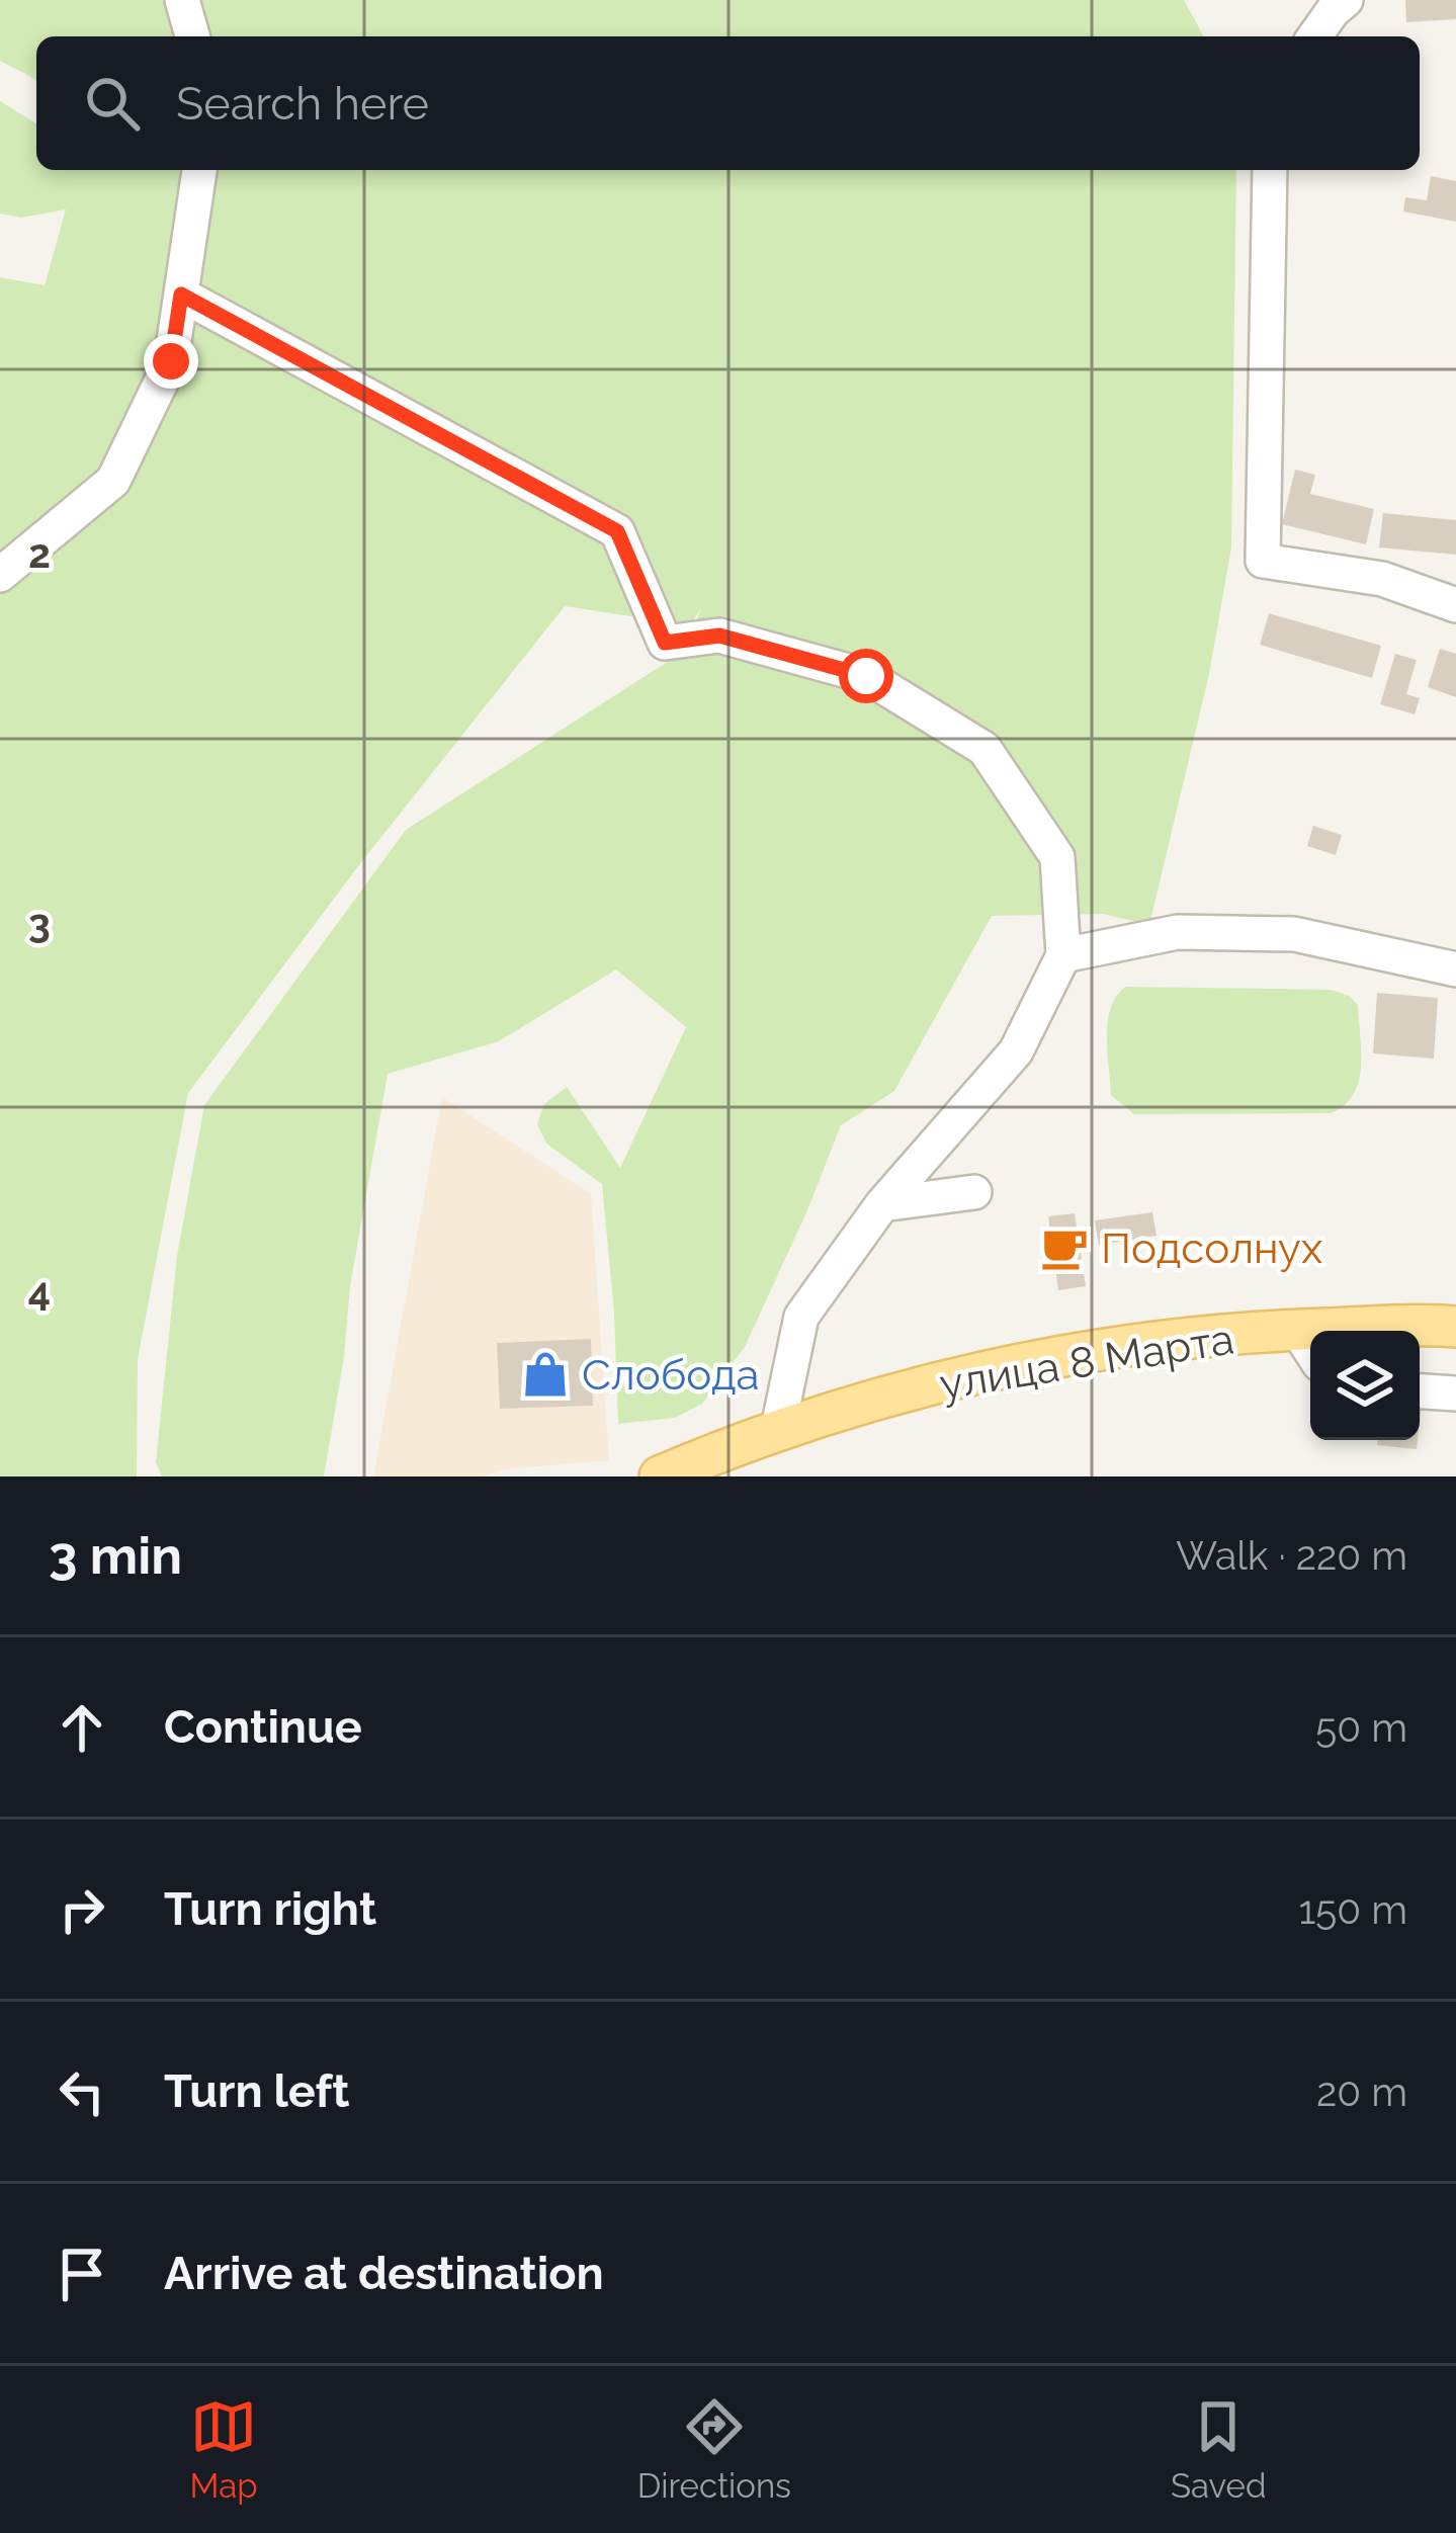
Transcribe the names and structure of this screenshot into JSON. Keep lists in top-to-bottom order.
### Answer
{
  "streets": {
    "main road": ["улица 8 Марта"]
  },
  "places": {
    "cafe": ["Подсолнух"],
    "shop": ["Слобода"]
  },
  "page": {
    "search": "Search here",
    "heading": ["3 min", "Walk · 220 m"],
    "list": [
      ["Continue", "50 m"],
      ["Turn right", "150 m"],
      ["Turn left", "20 m"],
      "Arrive at destination"
    ],
    "nav": ["Map", "Directions", "Saved"]
  },
  "grid": {
    "rows": ["2", "3", "4"]
  }
}
